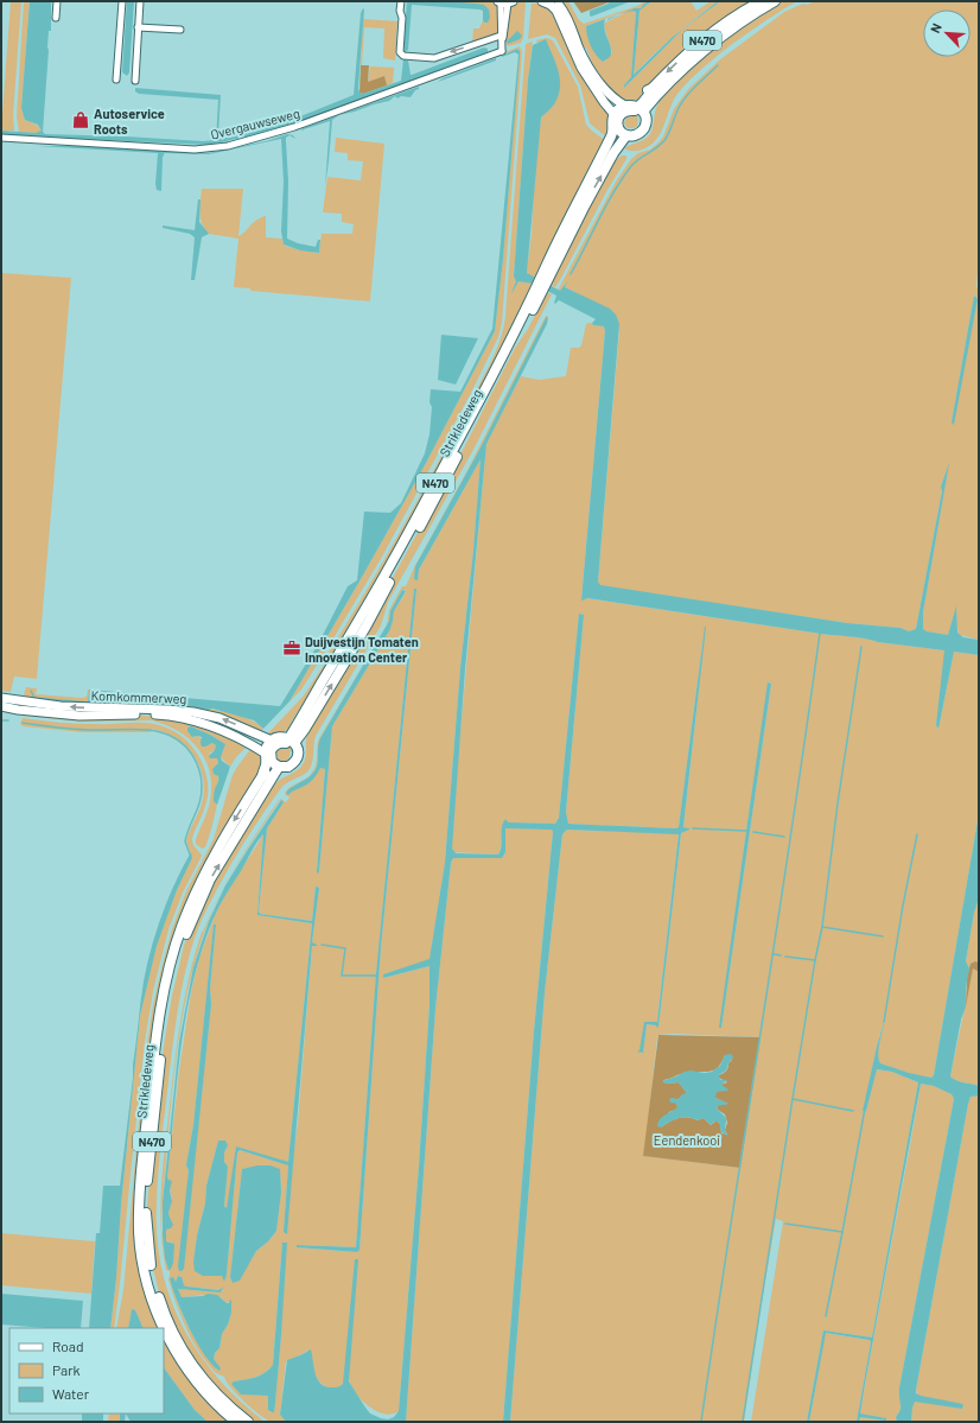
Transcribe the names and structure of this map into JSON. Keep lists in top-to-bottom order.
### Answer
{
  "streets": {
    "main road": ["N470", "Strikledeweg", "Komkommerweg"],
    "street": ["Overgauwseweg"]
  },
  "crossings": [
    ["N470", "Strikledeweg"],
    ["N470", "Komkommerweg"],
    ["Strikledeweg", "Komkommerweg"]
  ],
  "parks": ["Eendenkooi"],
  "places": {
    "shop": ["Autoservice Roots"],
    "office": ["Duijvestijn Tomaten Innovation Center"]
  },
  "legend": ["Road", "Park", "Water"],
  "north": "top left"
}
